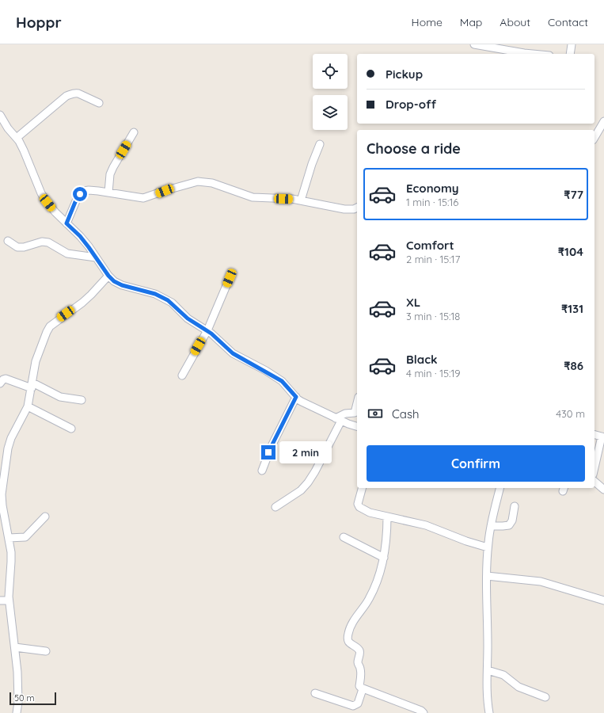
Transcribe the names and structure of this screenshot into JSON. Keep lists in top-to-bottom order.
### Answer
{
  "scale_bar": "50 m",
  "page": {
    "header": "Hoppr",
    "nav": [
      "Home",
      "Map",
      "About",
      "Contact"
    ],
    "banner": ["Pickup", "Drop-off"],
    "heading": "Choose a ride",
    "list": [
      {
        "name": "Economy",
        "note": "1 min · 15:16",
        "value": "₹77"
      },
      {
        "name": "Comfort",
        "note": "2 min · 15:17",
        "value": "₹104"
      },
      {
        "name": "XL",
        "note": "3 min · 15:18",
        "value": "₹131"
      },
      {
        "name": "Black",
        "note": "4 min · 15:19",
        "value": "₹86"
      }
    ],
    "pay": ["Cash", "430 m"],
    "buttons": "Confirm",
    "bubble": "2 min",
    "scale": "50 m"
  }
}
